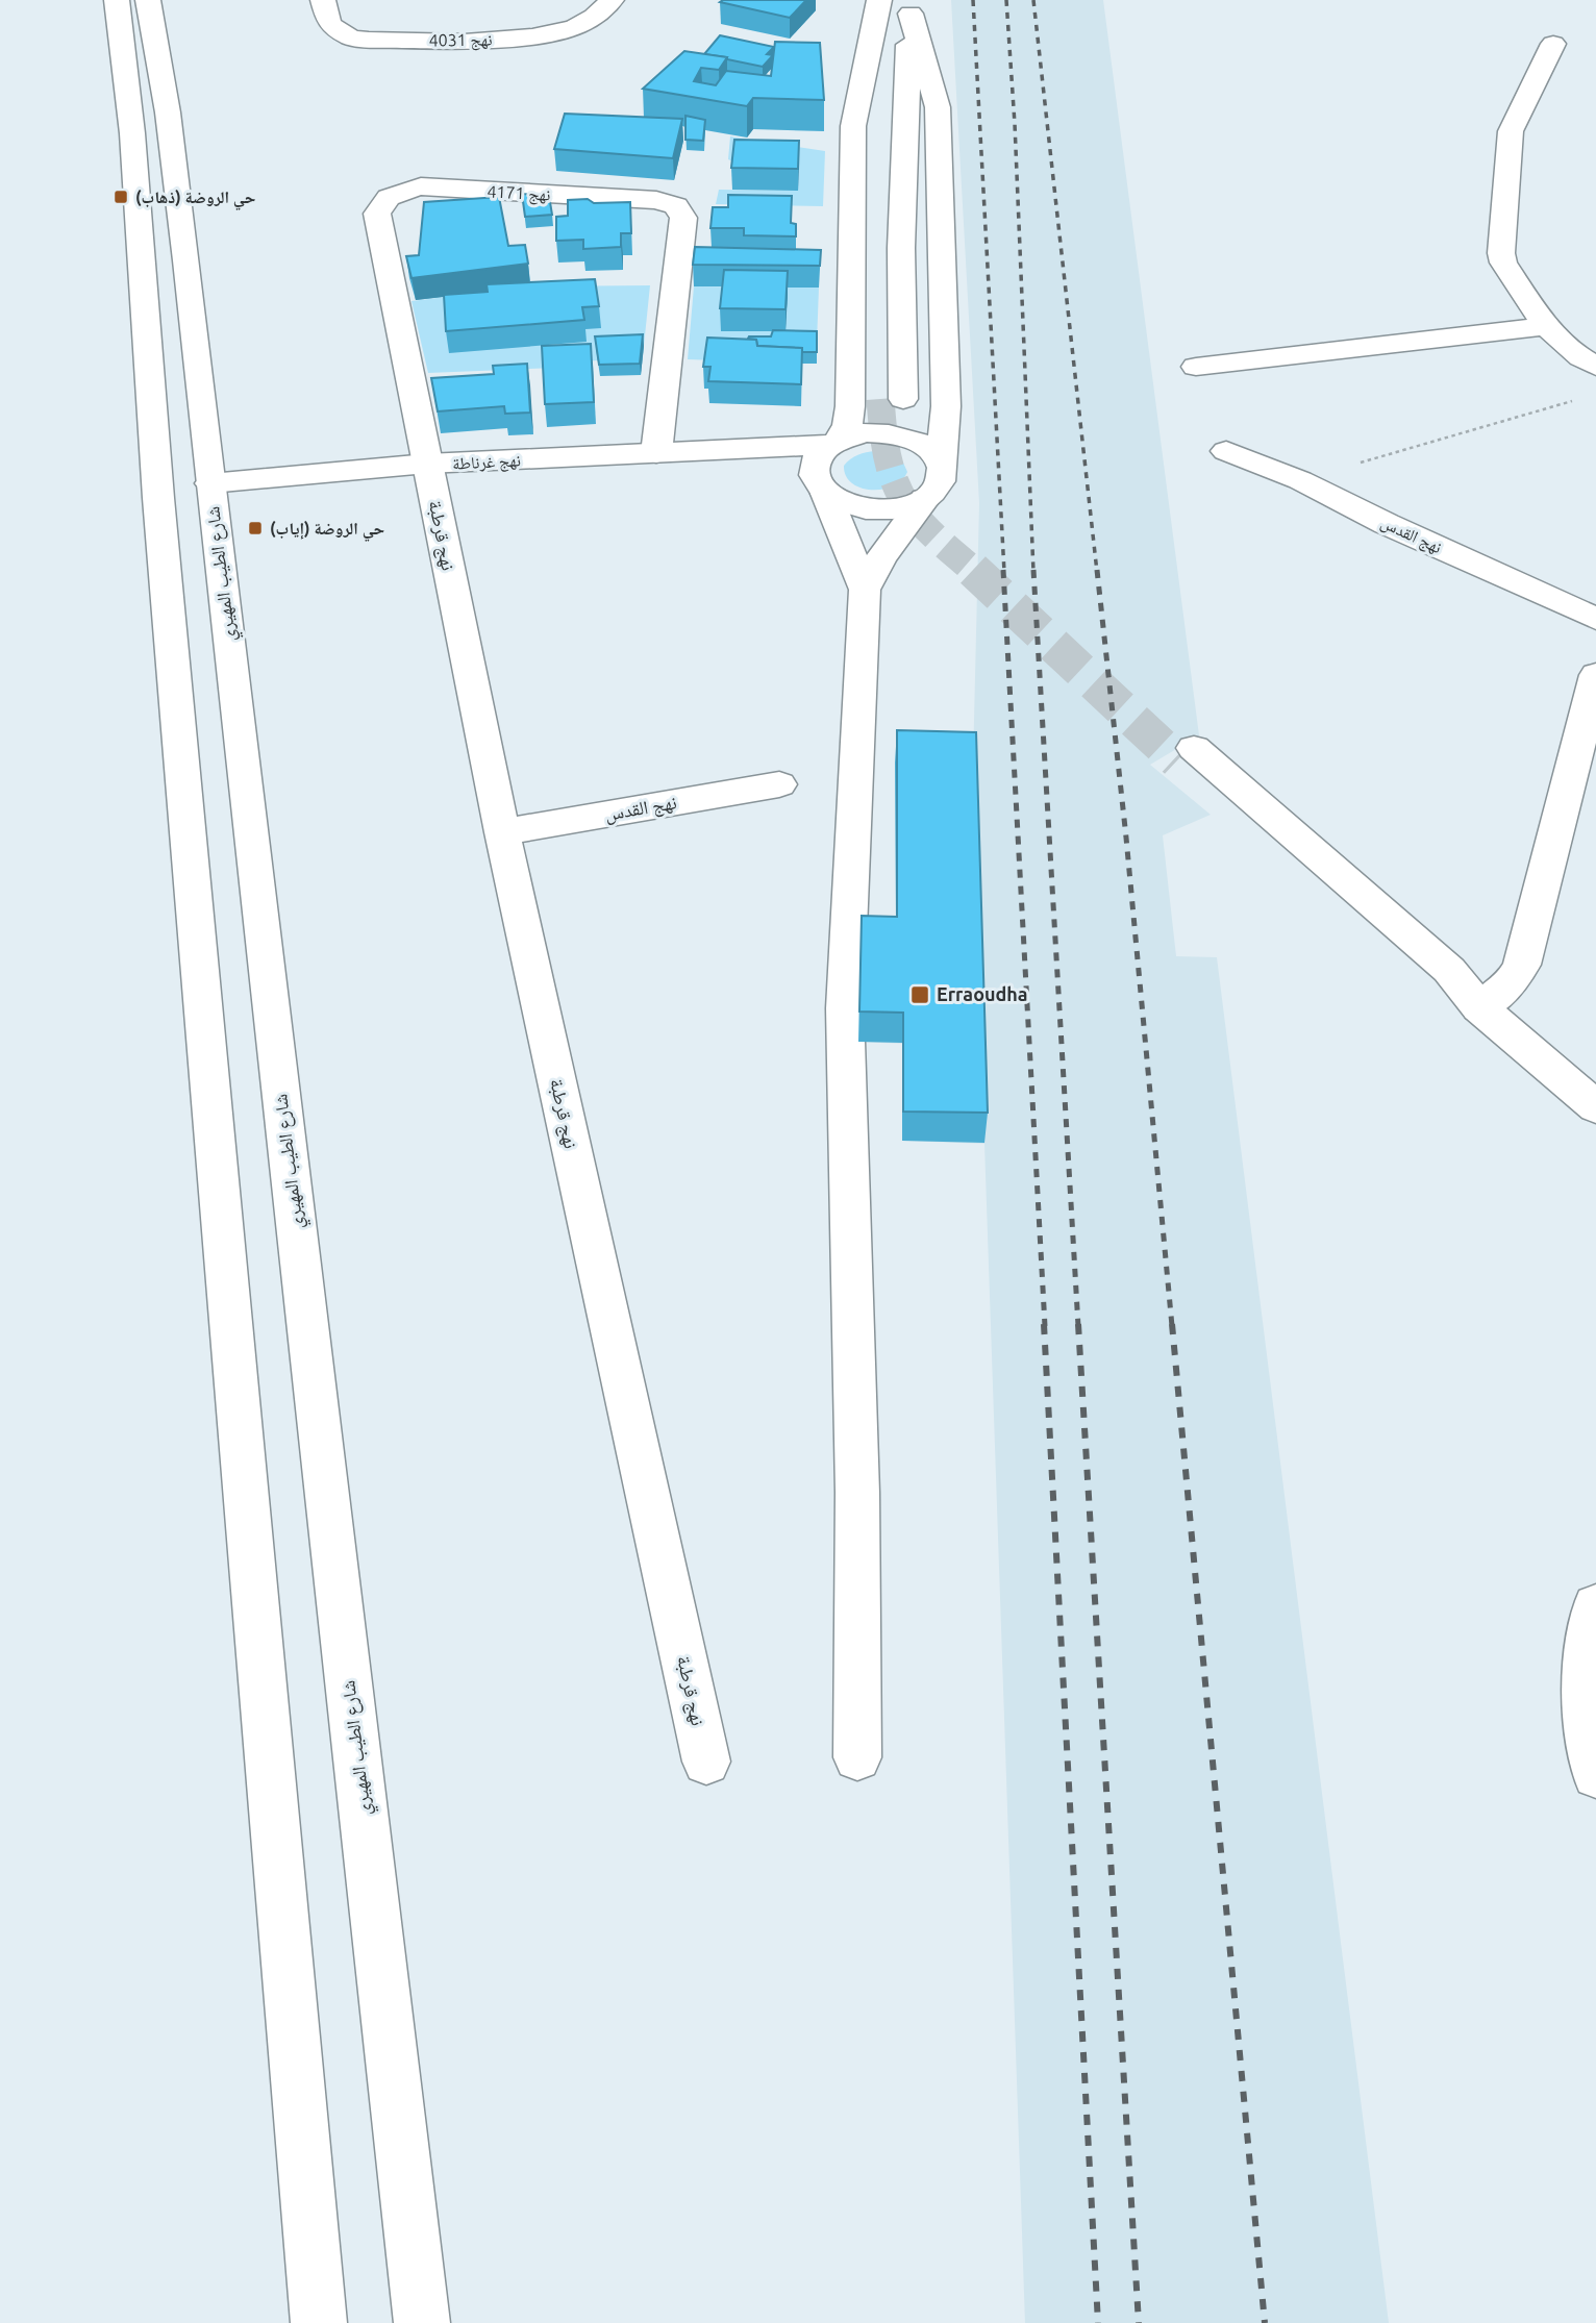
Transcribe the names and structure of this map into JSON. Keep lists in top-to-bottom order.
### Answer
{
  "streets": {
    "street": [
      "نهج 4031",
      "نهج 4171",
      "نهج غرناطة",
      "نهج القدس",
      "نهج قرطبة",
      "شارع الطيب المهيري"
    ]
  },
  "crossings": [
    ["نهج 4171", "نهج غرناطة"],
    ["نهج 4171", "نهج قرطبة"],
    ["نهج غرناطة", "نهج قرطبة"],
    ["نهج غرناطة", "شارع الطيب المهيري"],
    ["نهج القدس", "نهج قرطبة"]
  ],
  "places": {
    "transit": ["حي الروضة (ذهاب)", "حي الروضة (إياب)", "Erraoudha"]
  }
}
